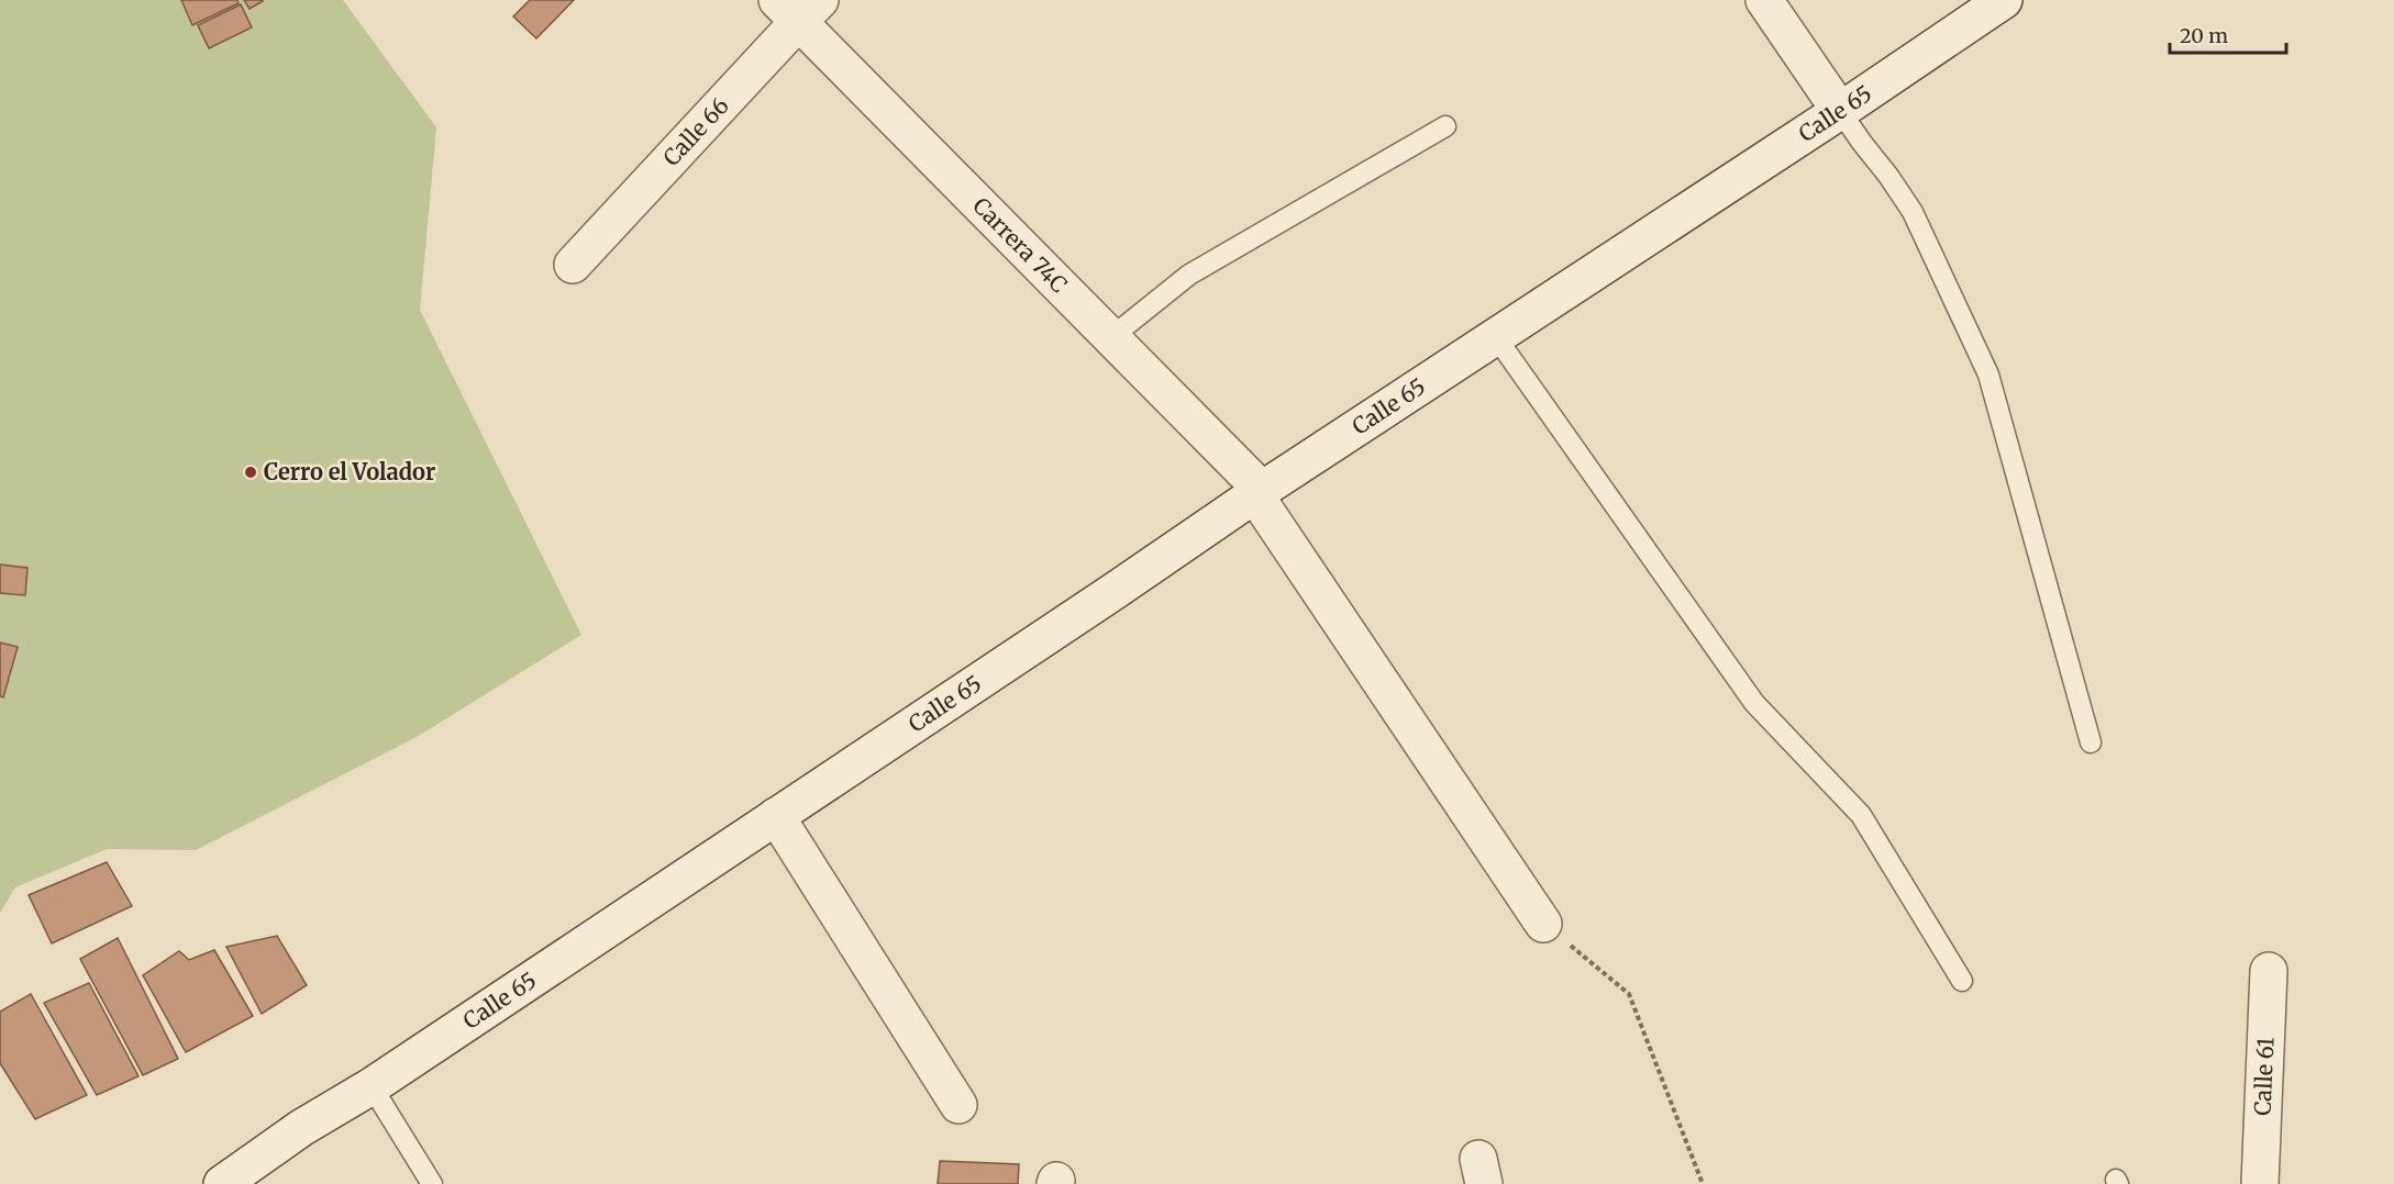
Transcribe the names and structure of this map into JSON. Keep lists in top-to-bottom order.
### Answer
{
  "streets": {
    "street": [
      "Calle 65",
      "Calle 66",
      "Carrera 74C",
      "Calle 61"
    ]
  },
  "crossings": [
    ["Calle 65", "Carrera 74C"],
    ["Calle 66", "Carrera 74C"]
  ],
  "places": ["Cerro el Volador"],
  "scale_bar": "20 m"
}
